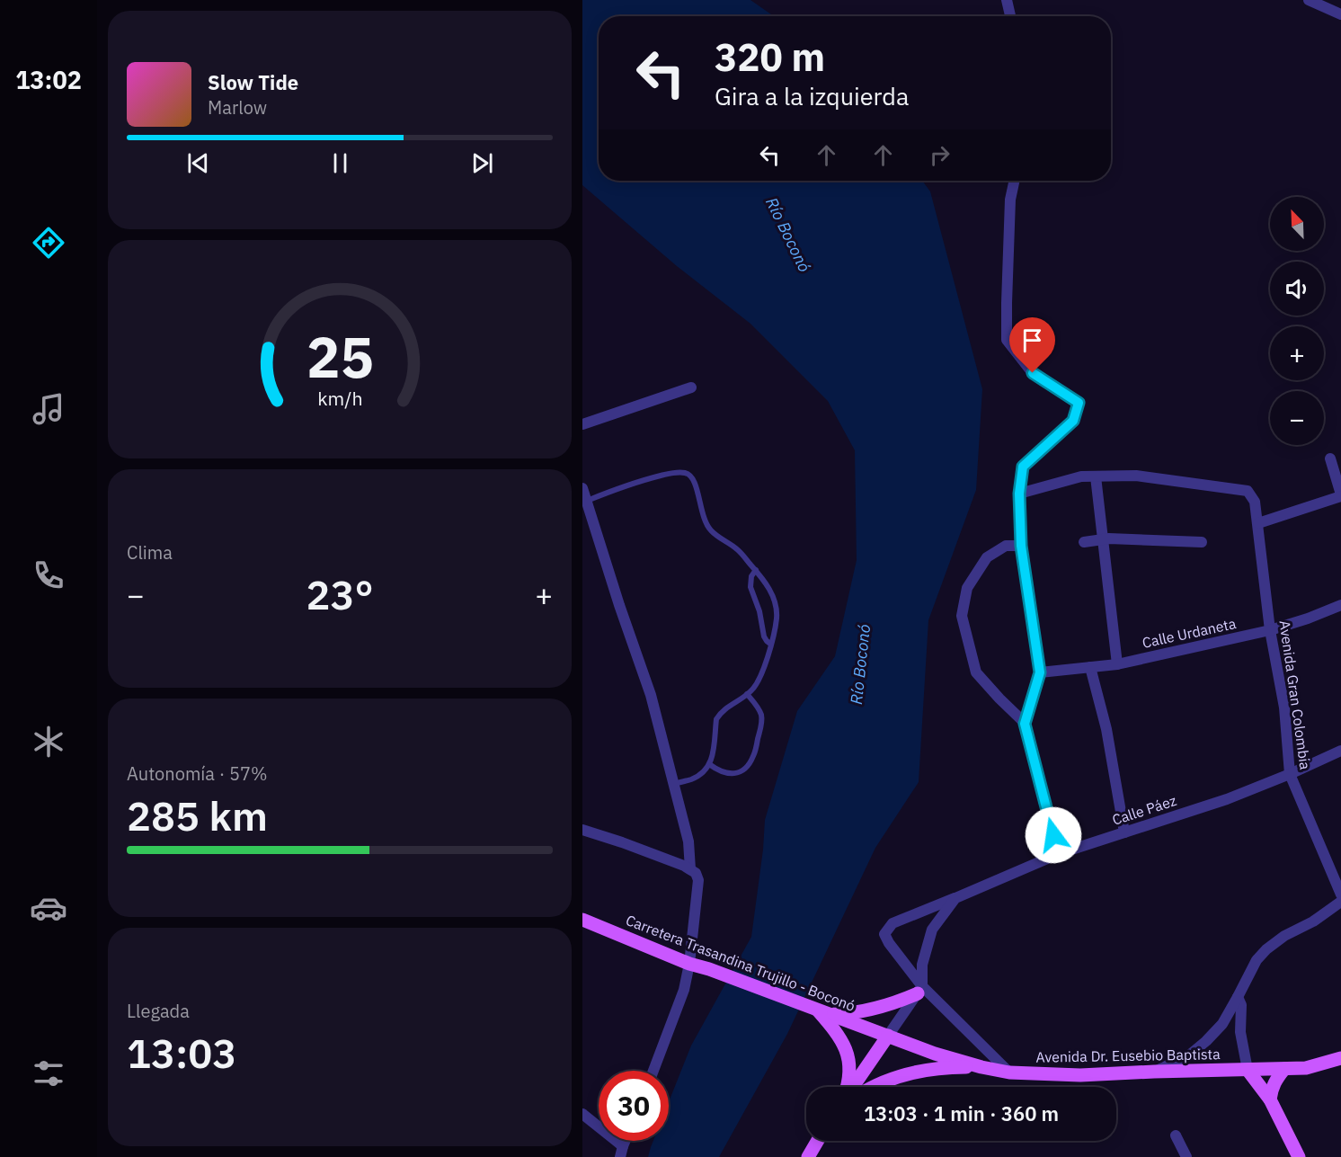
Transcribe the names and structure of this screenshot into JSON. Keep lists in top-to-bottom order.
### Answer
{
  "streets": {
    "main road": ["Carretera Trasandina Trujillo - Boconó", "Avenida Dr. Eusebio Baptista"],
    "street": ["Calle Urdaneta", "Avenida Gran Colombia", "Calle Páez"]
  },
  "crossings": [
    ["Calle Urdaneta", "Avenida Gran Colombia"],
    ["Avenida Gran Colombia", "Calle Páez"],
    ["Calle Páez", "Avenida Dr. Eusebio Baptista"],
    ["Carretera Trasandina Trujillo - Boconó", "Avenida Dr. Eusebio Baptista"]
  ],
  "water": ["Río Boconó"],
  "north": "top left",
  "page": {
    "tabs": "13:02",
    "turn": ["320 m", "Gira a la izquierda"],
    "song": ["Slow Tide", "Marlow"],
    "map_buttons": ["+", "−"],
    "tile": [
      "Clima",
      ["Autonomía · 57%", "285 km"],
      ["Llegada", "13:03"]
    ],
    "heat": ["−", "23°", "+"],
    "limit": "30",
    "trip": "13:03 · 1 min · 360 m",
    "gauge": ["25", "km/h"]
  }
}
